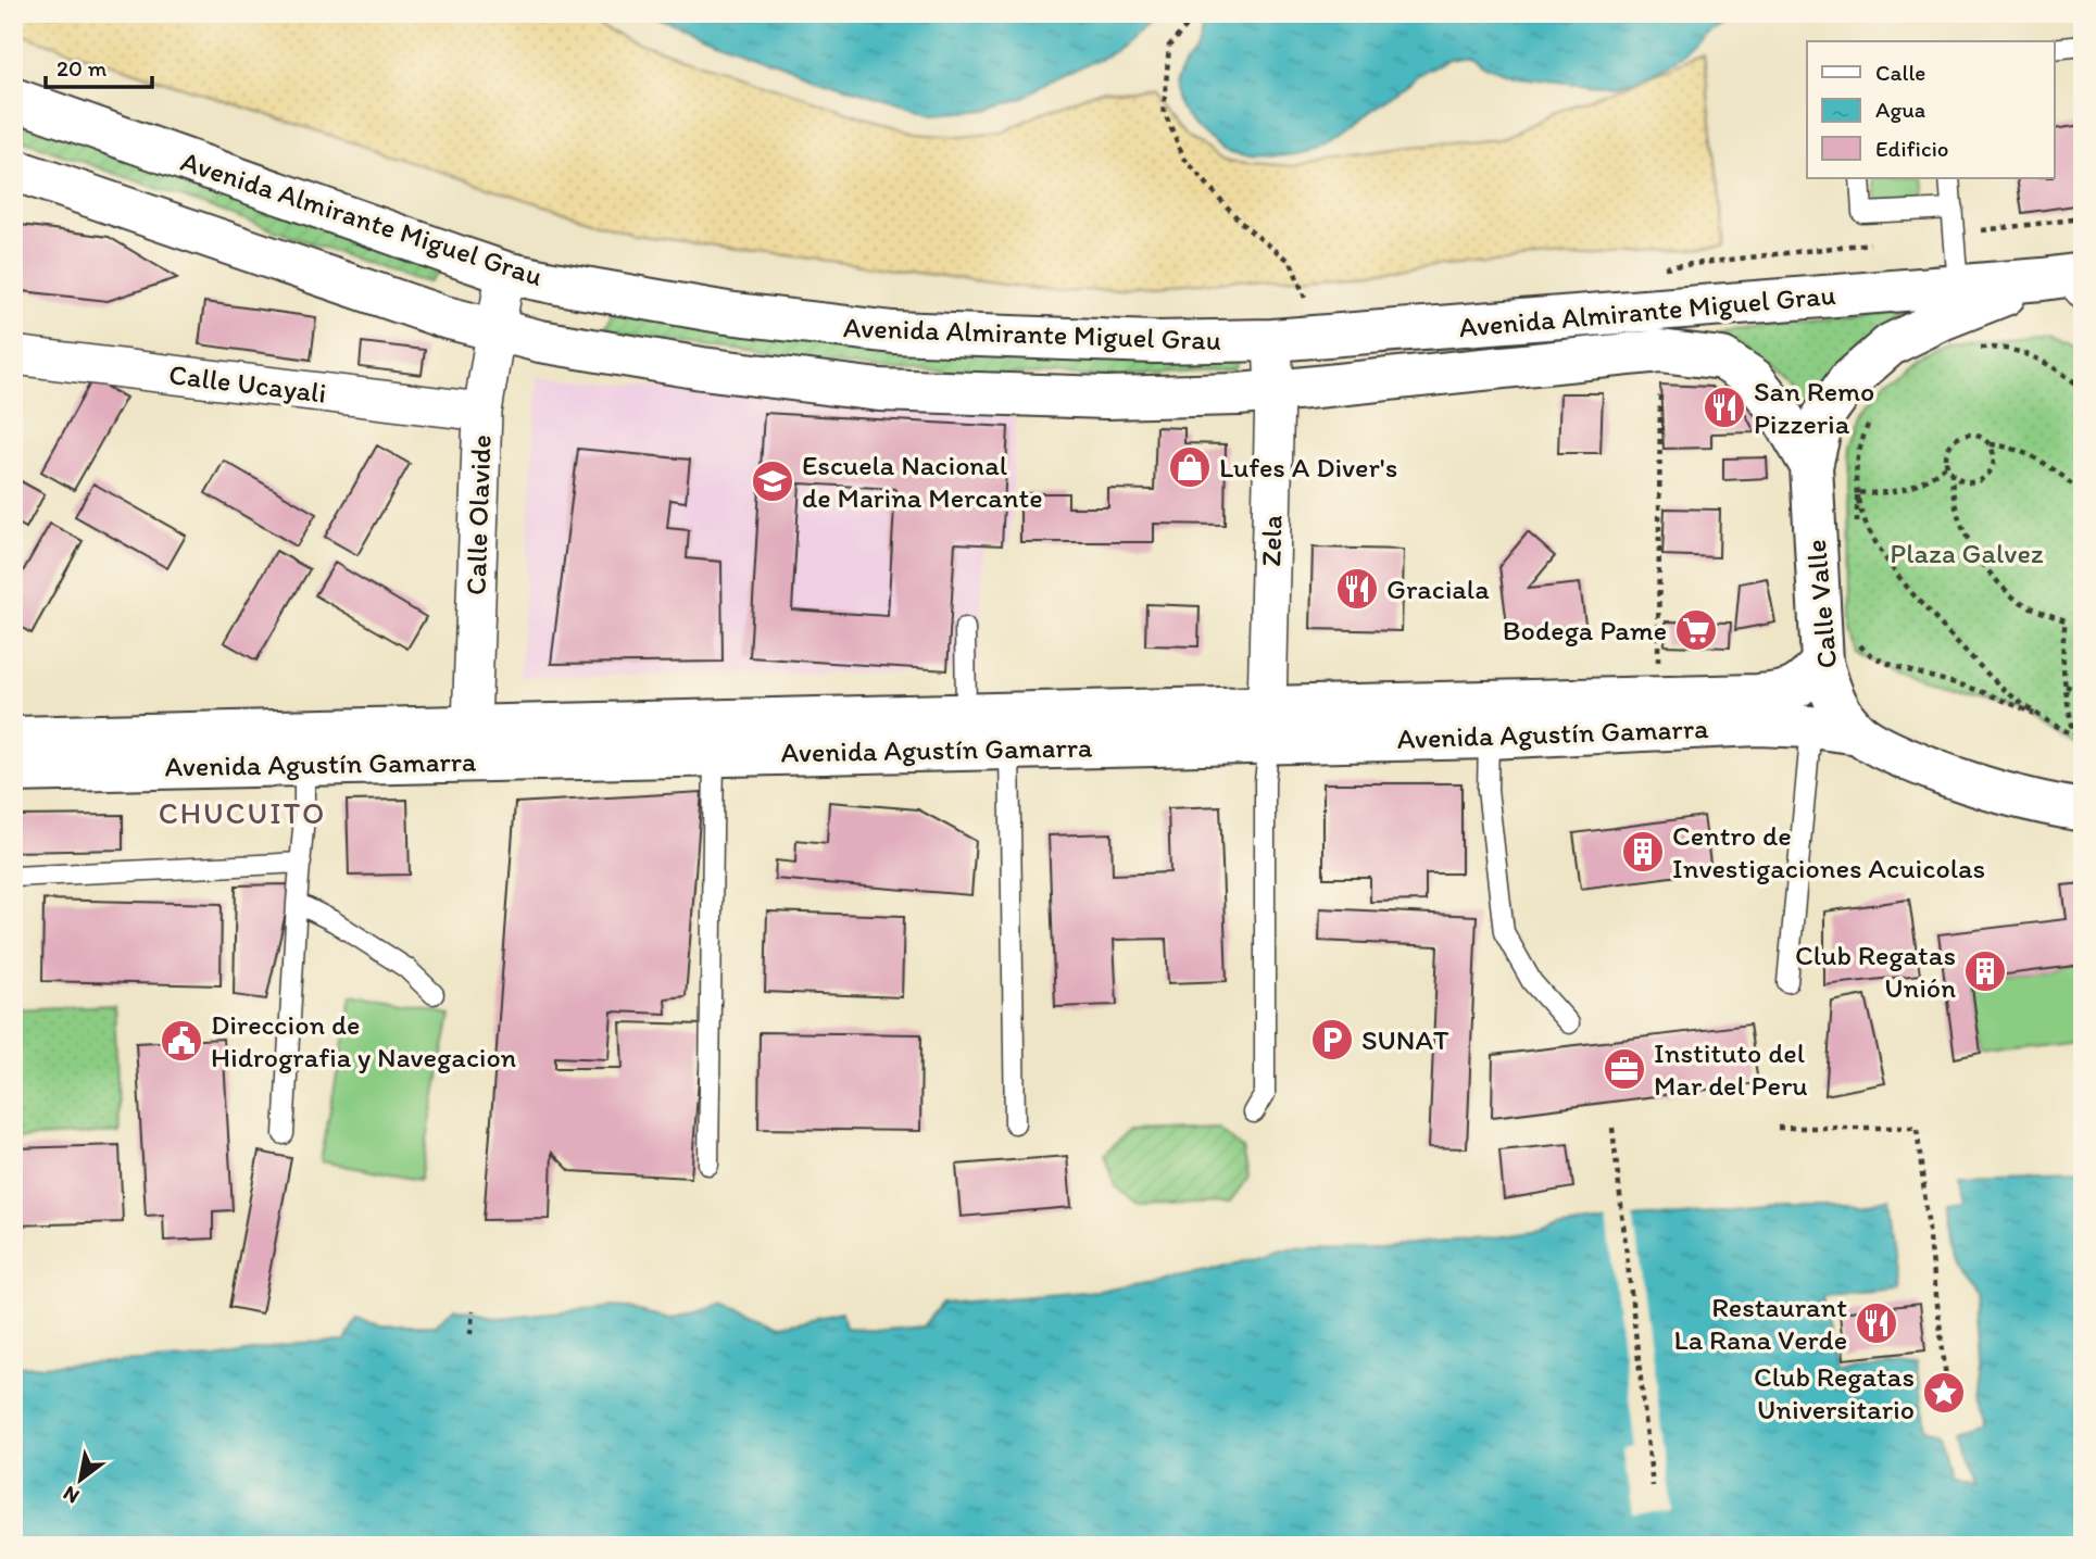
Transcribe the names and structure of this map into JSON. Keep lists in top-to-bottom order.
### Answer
{
  "streets": {
    "main road": ["Avenida Almirante Miguel Grau", "Calle Valle", "Avenida Agustín Gamarra"],
    "street": ["Calle Ucayali", "Calle Olavide", "Zela"]
  },
  "crossings": [
    ["Avenida Almirante Miguel Grau", "Calle Olavide"],
    ["Avenida Almirante Miguel Grau", "Zela"],
    ["Avenida Almirante Miguel Grau", "Calle Valle"],
    ["Calle Ucayali", "Calle Olavide"],
    ["Calle Olavide", "Avenida Agustín Gamarra"],
    ["Zela", "Avenida Agustín Gamarra"],
    ["Calle Valle", "Avenida Agustín Gamarra"]
  ],
  "districts": ["CHUCUITO"],
  "parks": ["Plaza Galvez"],
  "places": {
    "restaurant": ["San Remo Pizzeria", "Graciala", "Restaurant La Rana Verde"],
    "shop": ["Lufes A Diver's"],
    "school or university": ["Escuela Nacional de Marina Mercante"],
    "supermarket": ["Bodega Pame"],
    "building": ["Centro de Investigaciones Acuicolas", "Club Regatas Unión"],
    "parking": ["SUNAT"],
    "public building": ["Direccion de Hidrografia y Navegacion"],
    "office": ["Instituto del Mar del Peru"],
    "place": ["Club Regatas Universitario"]
  },
  "legend": ["Calle", "Agua", "Edificio"],
  "scale_bar": "20 m",
  "north": "bottom left"
}
